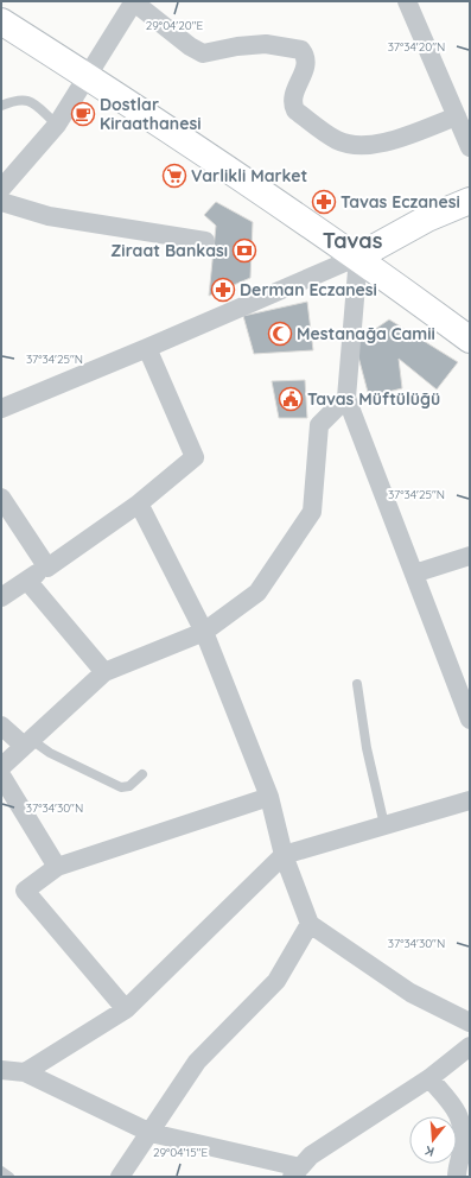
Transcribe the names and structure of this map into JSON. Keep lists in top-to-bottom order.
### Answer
{
  "districts": ["Tavas"],
  "places": {
    "cafe": ["Dostlar Kiraathanesi"],
    "supermarket": ["Varlikli Market"],
    "pharmacy": ["Tavas Eczanesi", "Derman Eczanesi"],
    "bank": ["Ziraat Bankası"],
    "mosque": ["Mestanağa Camii"],
    "public building": ["Tavas Müftülüğü"]
  },
  "north": "bottom",
  "coordinates": [
    "29°04'20\"E",
    "37°34'20\"N",
    "37°34'25\"N",
    "37°34'30\"N",
    "29°04'15\"E"
  ]
}
